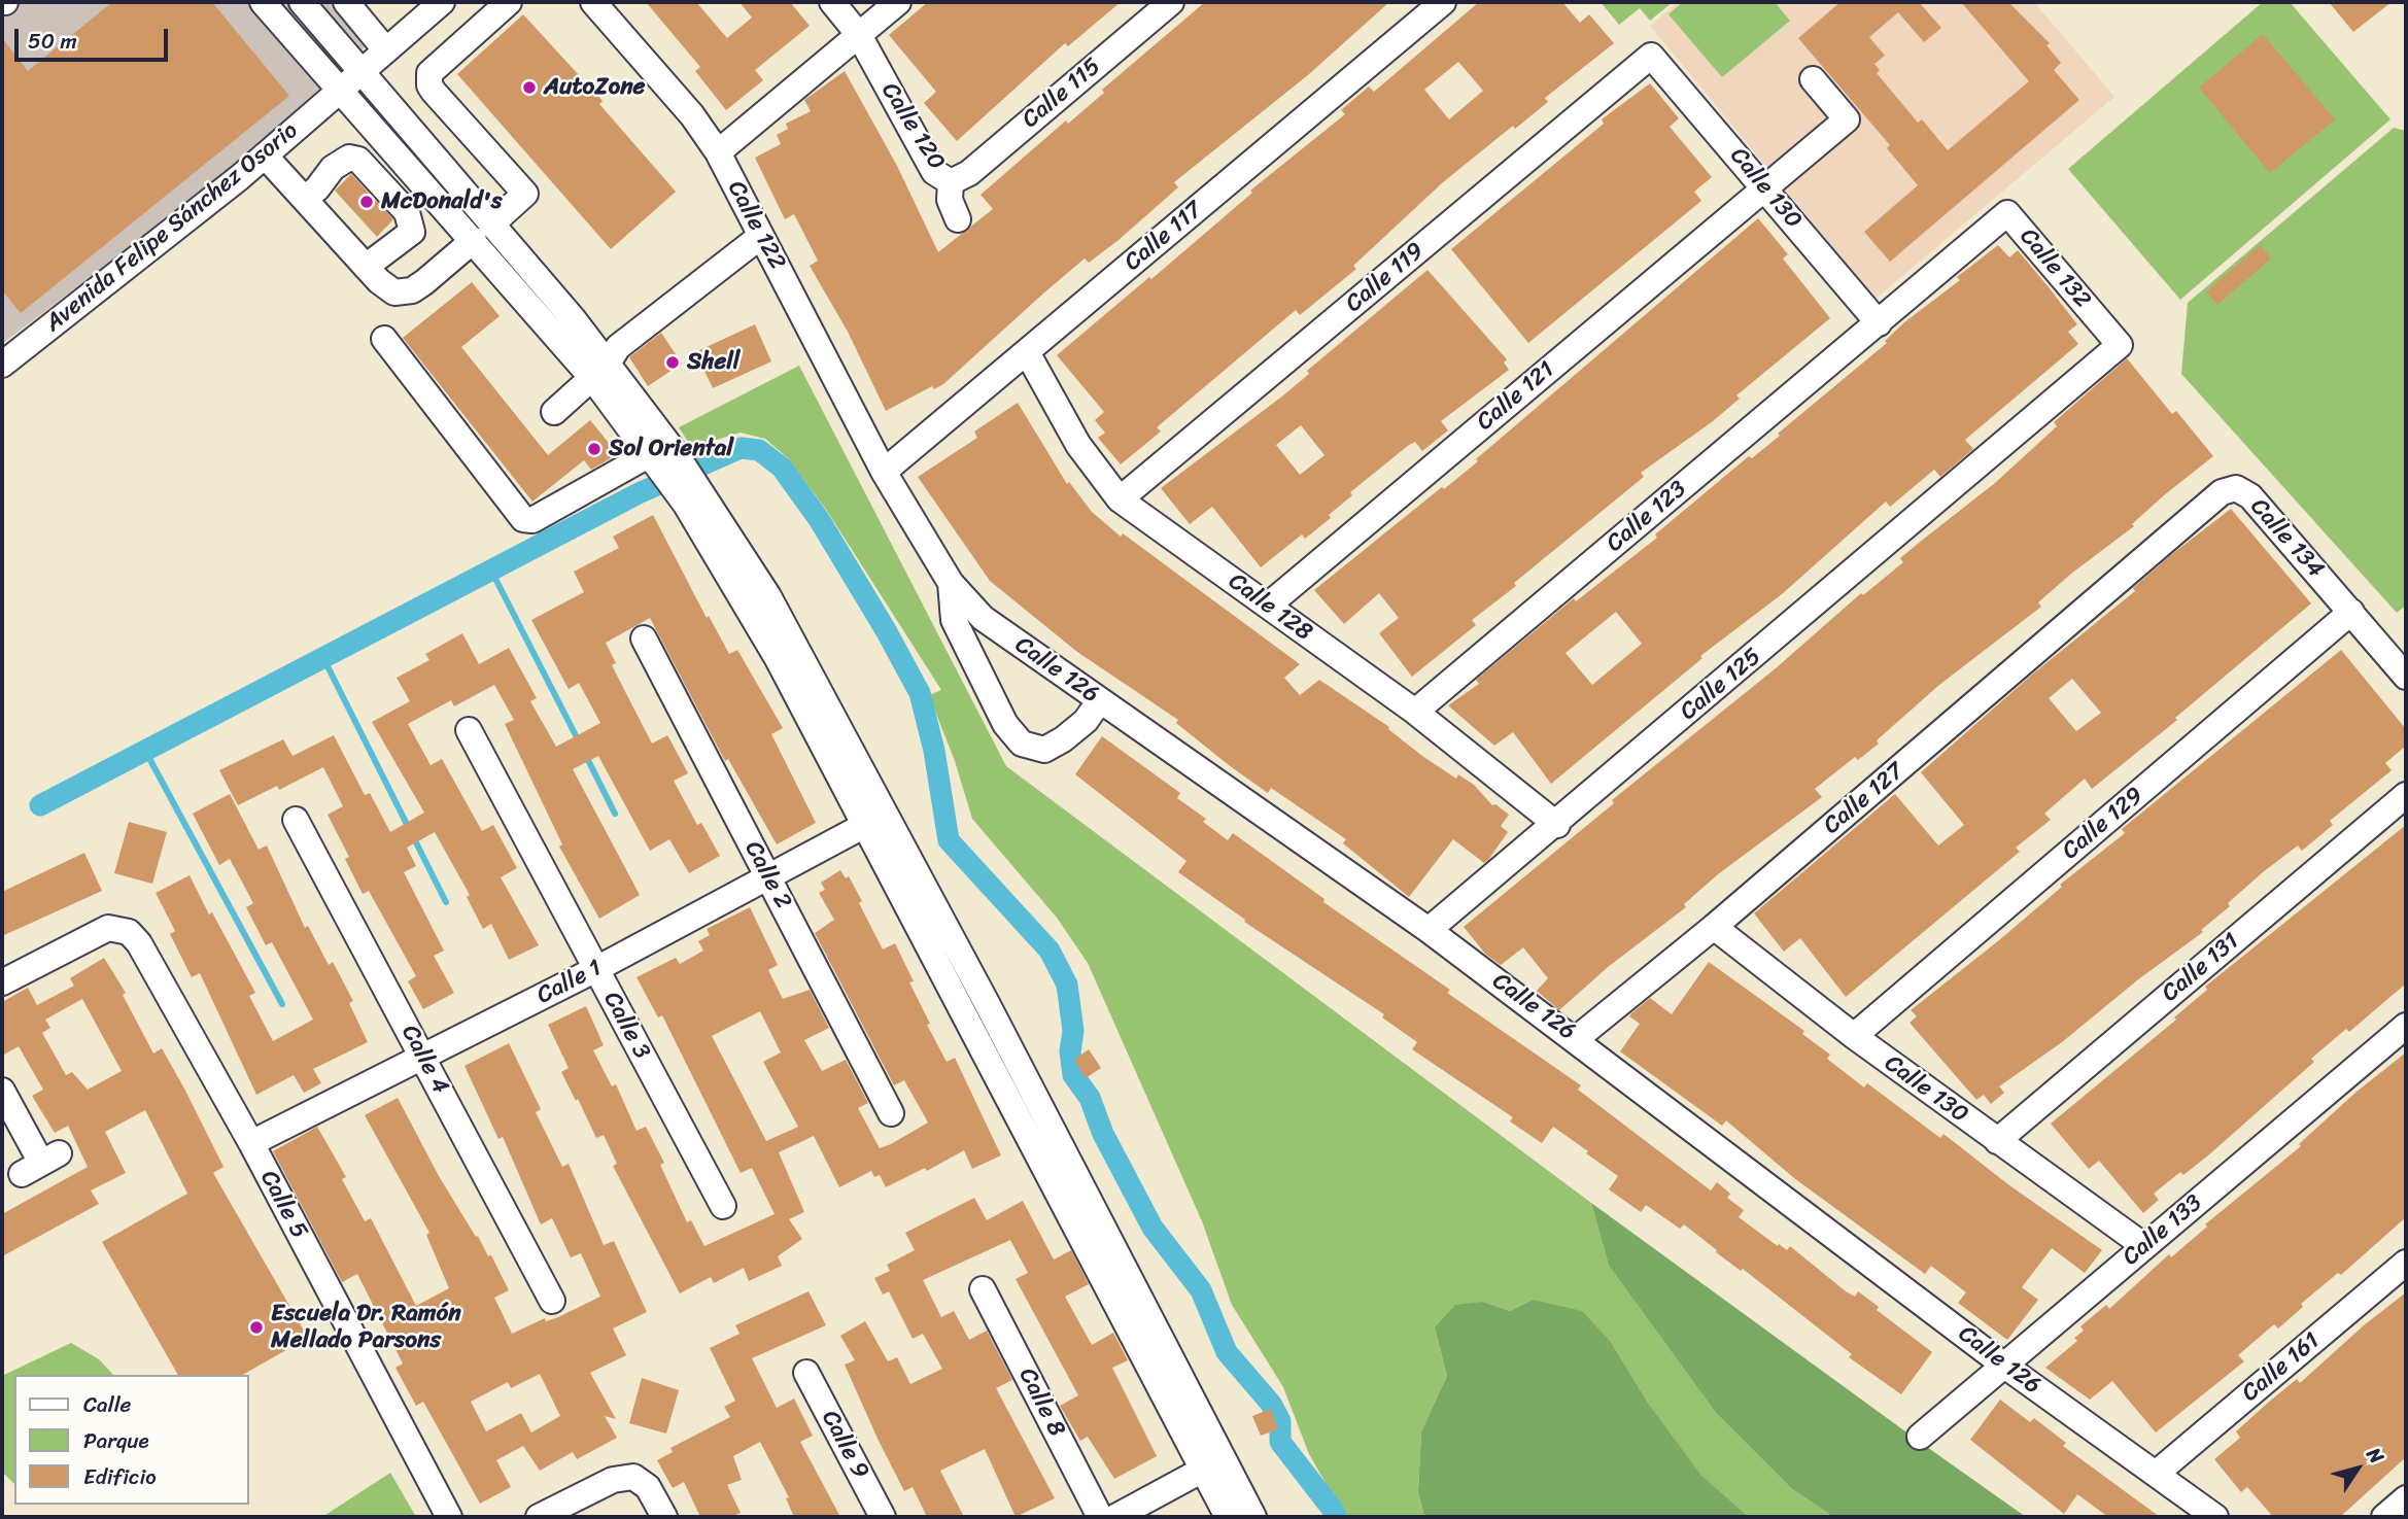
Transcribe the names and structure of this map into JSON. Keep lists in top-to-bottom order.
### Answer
{
  "streets": {
    "street": [
      "Calle 115",
      "Calle 120",
      "Calle 130",
      "Calle 122",
      "Avenida Felipe Sánchez Osorio",
      "Calle 117",
      "Calle 132",
      "Calle 119",
      "Calle 121",
      "Calle 123",
      "Calle 134",
      "Calle 128",
      "Calle 126",
      "Calle 125",
      "Calle 127",
      "Calle 129",
      "Calle 2",
      "Calle 131",
      "Calle 1",
      "Calle 3",
      "Calle 4",
      "Calle 5",
      "Calle 133",
      "Calle 161",
      "Calle 8",
      "Calle 9"
    ]
  },
  "crossings": [
    ["Calle 115", "Calle 120"],
    ["Calle 130", "Calle 132"],
    ["Calle 130", "Calle 119"],
    ["Calle 130", "Calle 121"],
    ["Calle 130", "Calle 123"],
    ["Calle 130", "Calle 127"],
    ["Calle 130", "Calle 129"],
    ["Calle 130", "Calle 131"],
    ["Calle 130", "Calle 133"],
    ["Calle 122", "Calle 117"],
    ["Calle 122", "Calle 126"],
    ["Calle 117", "Calle 128"],
    ["Calle 117", "Calle 126"],
    ["Calle 132", "Calle 123"],
    ["Calle 132", "Calle 125"],
    ["Calle 119", "Calle 128"],
    ["Calle 121", "Calle 128"],
    ["Calle 123", "Calle 128"],
    ["Calle 134", "Calle 127"],
    ["Calle 134", "Calle 129"],
    ["Calle 128", "Calle 125"],
    ["Calle 126", "Calle 125"],
    ["Calle 126", "Calle 127"],
    ["Calle 126", "Calle 133"],
    ["Calle 126", "Calle 161"],
    ["Calle 2", "Calle 1"],
    ["Calle 1", "Calle 3"],
    ["Calle 1", "Calle 4"],
    ["Calle 1", "Calle 5"]
  ],
  "places": [
    "AutoZone",
    "McDonald's",
    "Shell",
    "Sol Oriental",
    "Escuela Dr. Ramón Mellado Parsons"
  ],
  "legend": ["Calle", "Parque", "Edificio"],
  "scale_bar": "50 m",
  "north": "top right"
}
